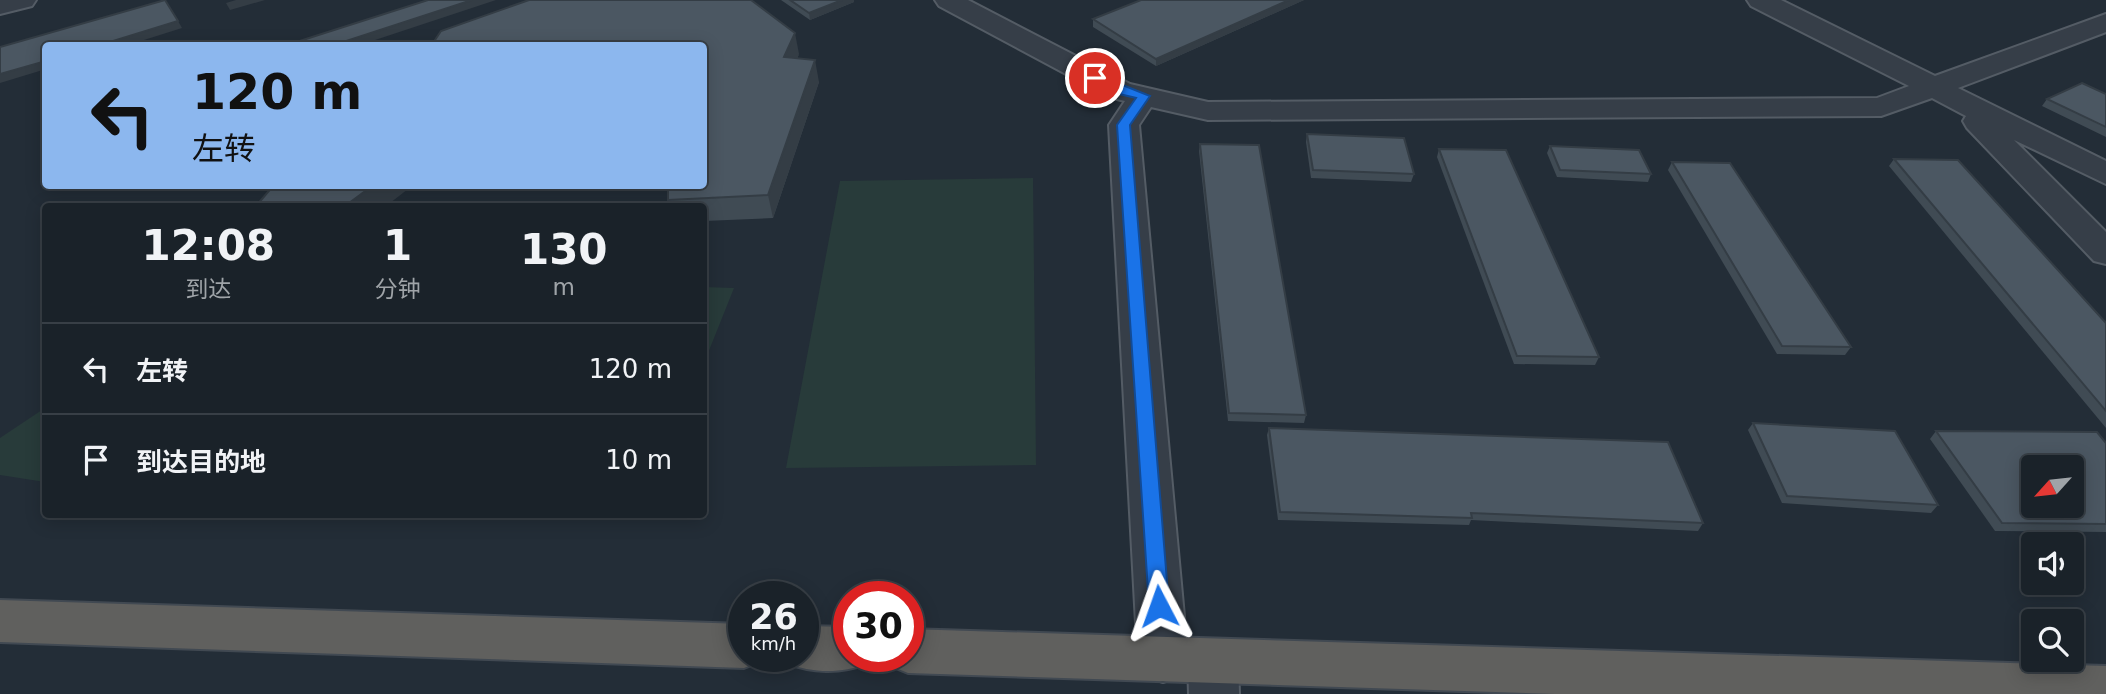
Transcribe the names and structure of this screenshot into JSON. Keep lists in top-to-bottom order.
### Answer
{
  "north": "bottom left",
  "page": {
    "turn": ["120 m", "左转"],
    "eta": [
      "12:08",
      "到达",
      "1",
      "分钟",
      "130",
      "m"
    ],
    "list": [
      {
        "name": "左转",
        "value": "120 m"
      },
      {
        "name": "到达目的地",
        "value": "10 m"
      }
    ],
    "speed": "26 km/h",
    "limit": "30"
  }
}
